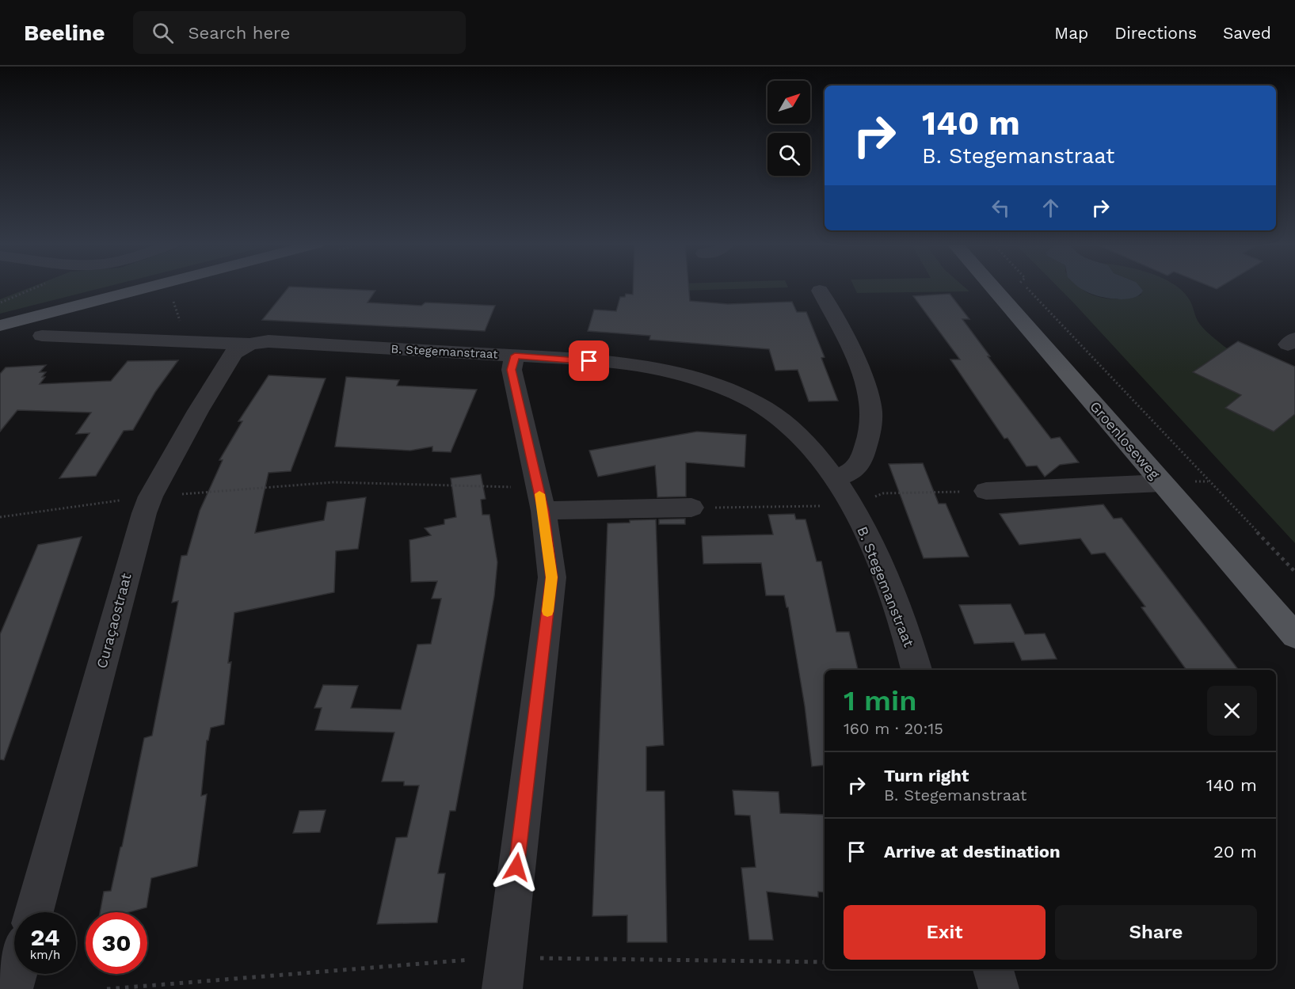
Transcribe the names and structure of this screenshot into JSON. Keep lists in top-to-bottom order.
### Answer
{
  "streets": {
    "main road": ["Groenloseweg"],
    "street": ["B. Stegemanstraat", "Curaçaostraat"]
  },
  "crossings": [
    ["B. Stegemanstraat", "Curaçaostraat"]
  ],
  "north": "top right",
  "page": {
    "header": "Beeline",
    "search": "Search here",
    "nav": ["Map", "Directions", "Saved"],
    "turn": ["140 m", "B. Stegemanstraat"],
    "heading": ["1 min", "160 m · 20:15"],
    "list": [
      {
        "name": "Turn right",
        "note": "B. Stegemanstraat",
        "value": "140 m"
      },
      {
        "name": "Arrive at destination",
        "value": "20 m"
      }
    ],
    "buttons": ["Exit", "Share"],
    "speed": "24 km/h",
    "limit": "30"
  }
}
